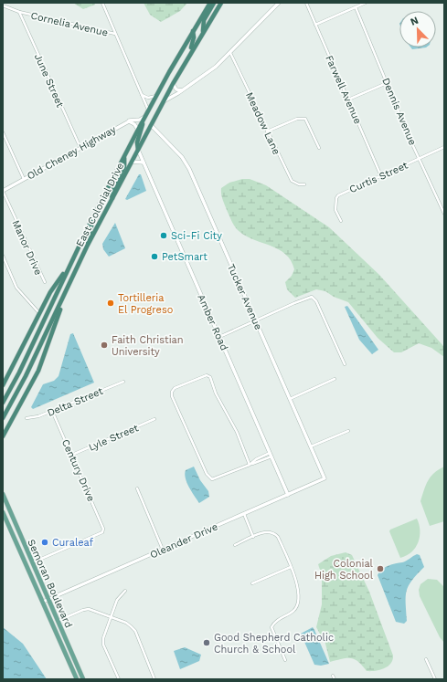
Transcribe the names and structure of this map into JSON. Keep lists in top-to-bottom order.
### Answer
{
  "streets": {
    "highway": ["East Colonial Drive"],
    "main road": ["Semoran Boulevard"],
    "street": [
      "Cornelia Avenue",
      "June Street",
      "Farwell Avenue",
      "Dennis Avenue",
      "Meadow Lane",
      "Old Cheney Highway",
      "Curtis Street",
      "Manor Drive",
      "Tucker Avenue",
      "Amber Road",
      "Delta Street",
      "Lyle Street",
      "Century Drive",
      "Oleander Drive"
    ]
  },
  "crossings": [
    ["Cornelia Avenue", "June Street"],
    ["June Street", "Old Cheney Highway"],
    ["Farwell Avenue", "Curtis Street"],
    ["Dennis Avenue", "Curtis Street"],
    ["Old Cheney Highway", "East Colonial Drive"],
    ["Old Cheney Highway", "Manor Drive"],
    ["East Colonial Drive", "Tucker Avenue"],
    ["East Colonial Drive", "Amber Road"],
    ["Tucker Avenue", "Oleander Drive"],
    ["Amber Road", "Oleander Drive"],
    ["Delta Street", "Century Drive"],
    ["Lyle Street", "Century Drive"],
    ["Century Drive", "Semoran Boulevard"],
    ["Oleander Drive", "Semoran Boulevard"]
  ],
  "places": [
    "Sci-Fi City",
    "PetSmart",
    "Tortilleria El Progreso",
    "Faith Christian University",
    "Curaleaf",
    "Colonial High School",
    "Good Shepherd Catholic Church & School"
  ],
  "north": "top left"
}
